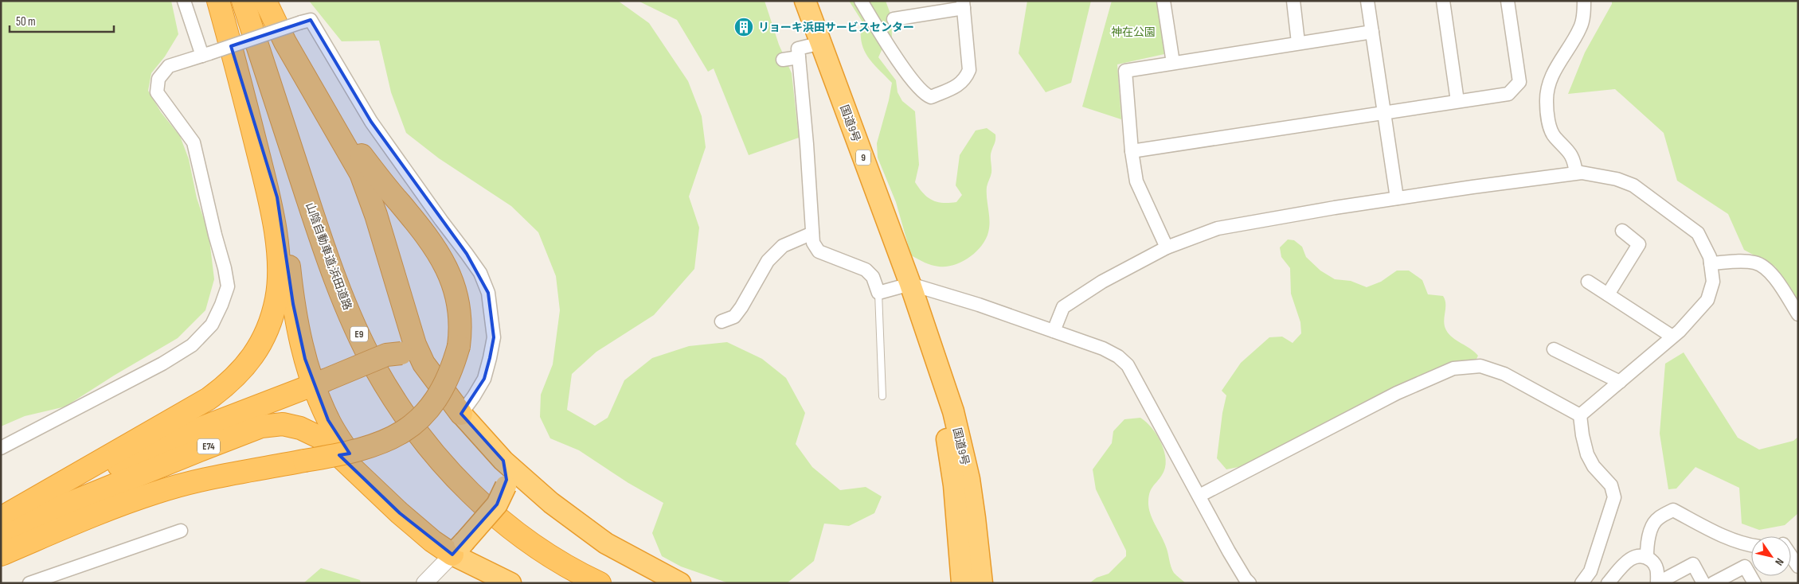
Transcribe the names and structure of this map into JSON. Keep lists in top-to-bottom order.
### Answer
{
  "streets": {
    "highway": [
      "国道9号",
      "9",
      "山陰自動車道;浜田道路",
      "E9",
      "E74"
    ]
  },
  "parks": ["神在公園"],
  "places": {
    "building": ["リョーキ浜田サービスセンター"]
  },
  "scale_bar": "50 m",
  "north": "bottom right"
}
